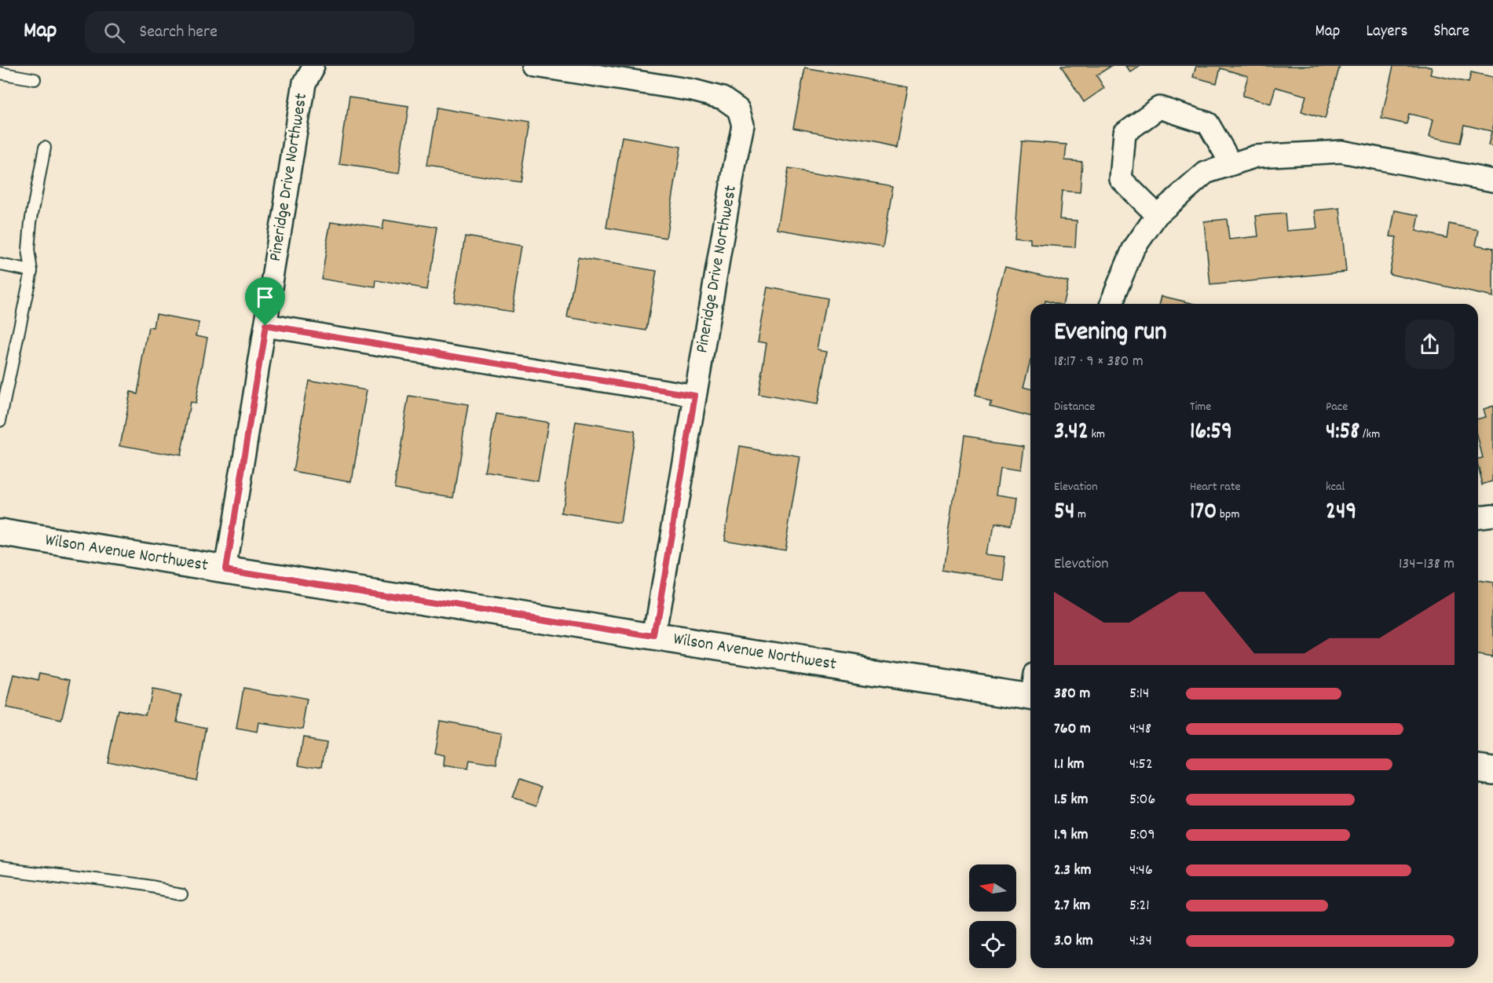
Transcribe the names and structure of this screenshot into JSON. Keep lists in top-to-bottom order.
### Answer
{
  "streets": {
    "main road": ["Wilson Avenue Northwest"],
    "street": ["Pineridge Drive Northwest"]
  },
  "crossings": [
    ["Pineridge Drive Northwest", "Wilson Avenue Northwest"]
  ],
  "north": "left",
  "page": {
    "header": "Map",
    "search": "Search here",
    "nav": ["Map", "Layers", "Share"],
    "heading": ["Evening run", "18:17 · 9 × 380 m"],
    "stats": [
      ["Distance", "3.42 km"],
      ["Time", "16:59"],
      ["Pace", "4:58 /km"],
      ["Elevation", "54 m"],
      ["Heart rate", "170 bpm"],
      ["kcal", "249"]
    ],
    "chart": ["Elevation", "134–138 m"],
    "list": [
      {
        "name": "380 m",
        "note": "5:14"
      },
      {
        "name": "760 m",
        "note": "4:48"
      },
      {
        "name": "1.1 km",
        "note": "4:52"
      },
      {
        "name": "1.5 km",
        "note": "5:06"
      },
      {
        "name": "1.9 km",
        "note": "5:09"
      },
      {
        "name": "2.3 km",
        "note": "4:46"
      },
      {
        "name": "2.7 km",
        "note": "5:21"
      },
      {
        "name": "3.0 km",
        "note": "4:34"
      }
    ]
  }
}
